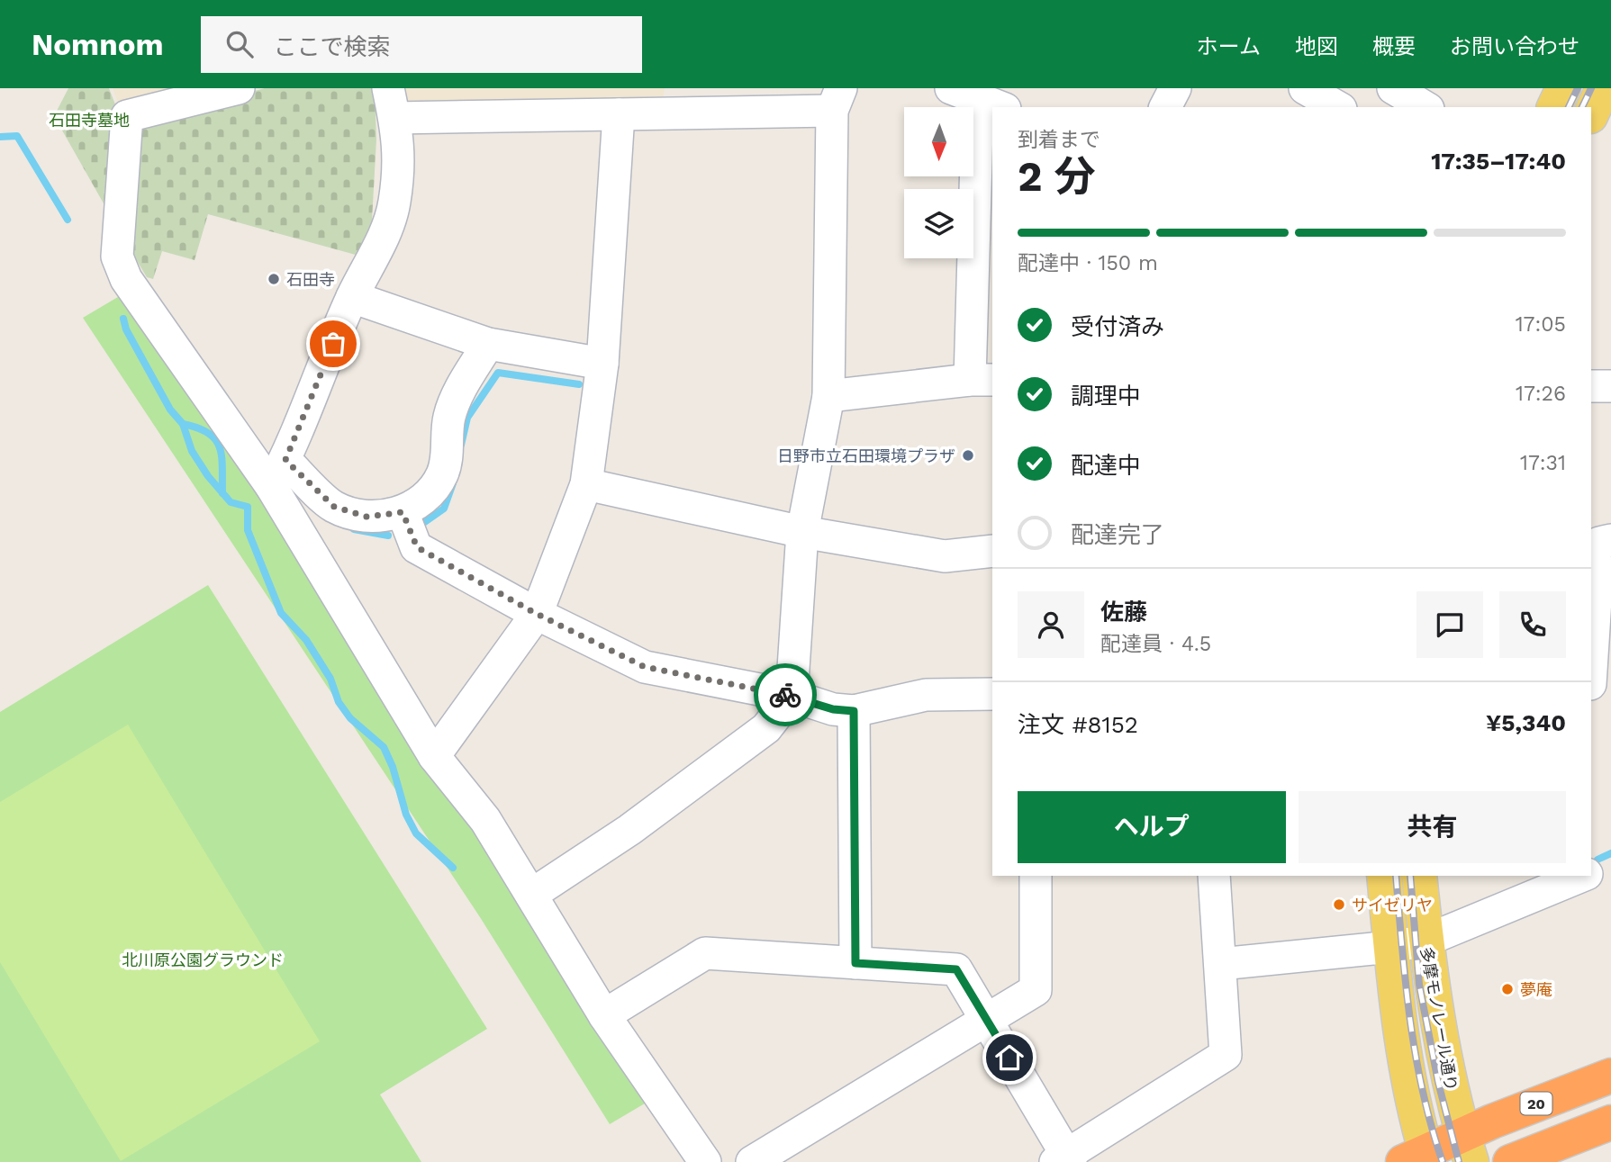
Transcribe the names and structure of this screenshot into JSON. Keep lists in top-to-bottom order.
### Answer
{
  "streets": {
    "highway": ["20"],
    "main road": ["多摩モノレール通り"]
  },
  "crossings": [
    ["多摩モノレール通り", "20"]
  ],
  "parks": ["石田寺墓地", "北川原公園グラウンド"],
  "places": [
    "石田寺",
    "日野市立石田環境プラザ",
    "サイゼリヤ",
    "夢庵"
  ],
  "north": "bottom",
  "page": {
    "header": "Nomnom",
    "search": "ここで検索",
    "nav": [
      "ホーム",
      "地図",
      "概要",
      "お問い合わせ"
    ],
    "heading": ["2 分", "到着まで", "17:35–17:40"],
    "panel": [
      "佐藤",
      "配達員 · 4.5",
      "注文 #8152",
      "¥5,340"
    ],
    "bar": "配達中 · 150 m",
    "list": [
      ["受付済み", "17:05"],
      ["調理中", "17:26"],
      ["配達中", "17:31"],
      "配達完了"
    ],
    "buttons": ["ヘルプ", "共有"]
  }
}
